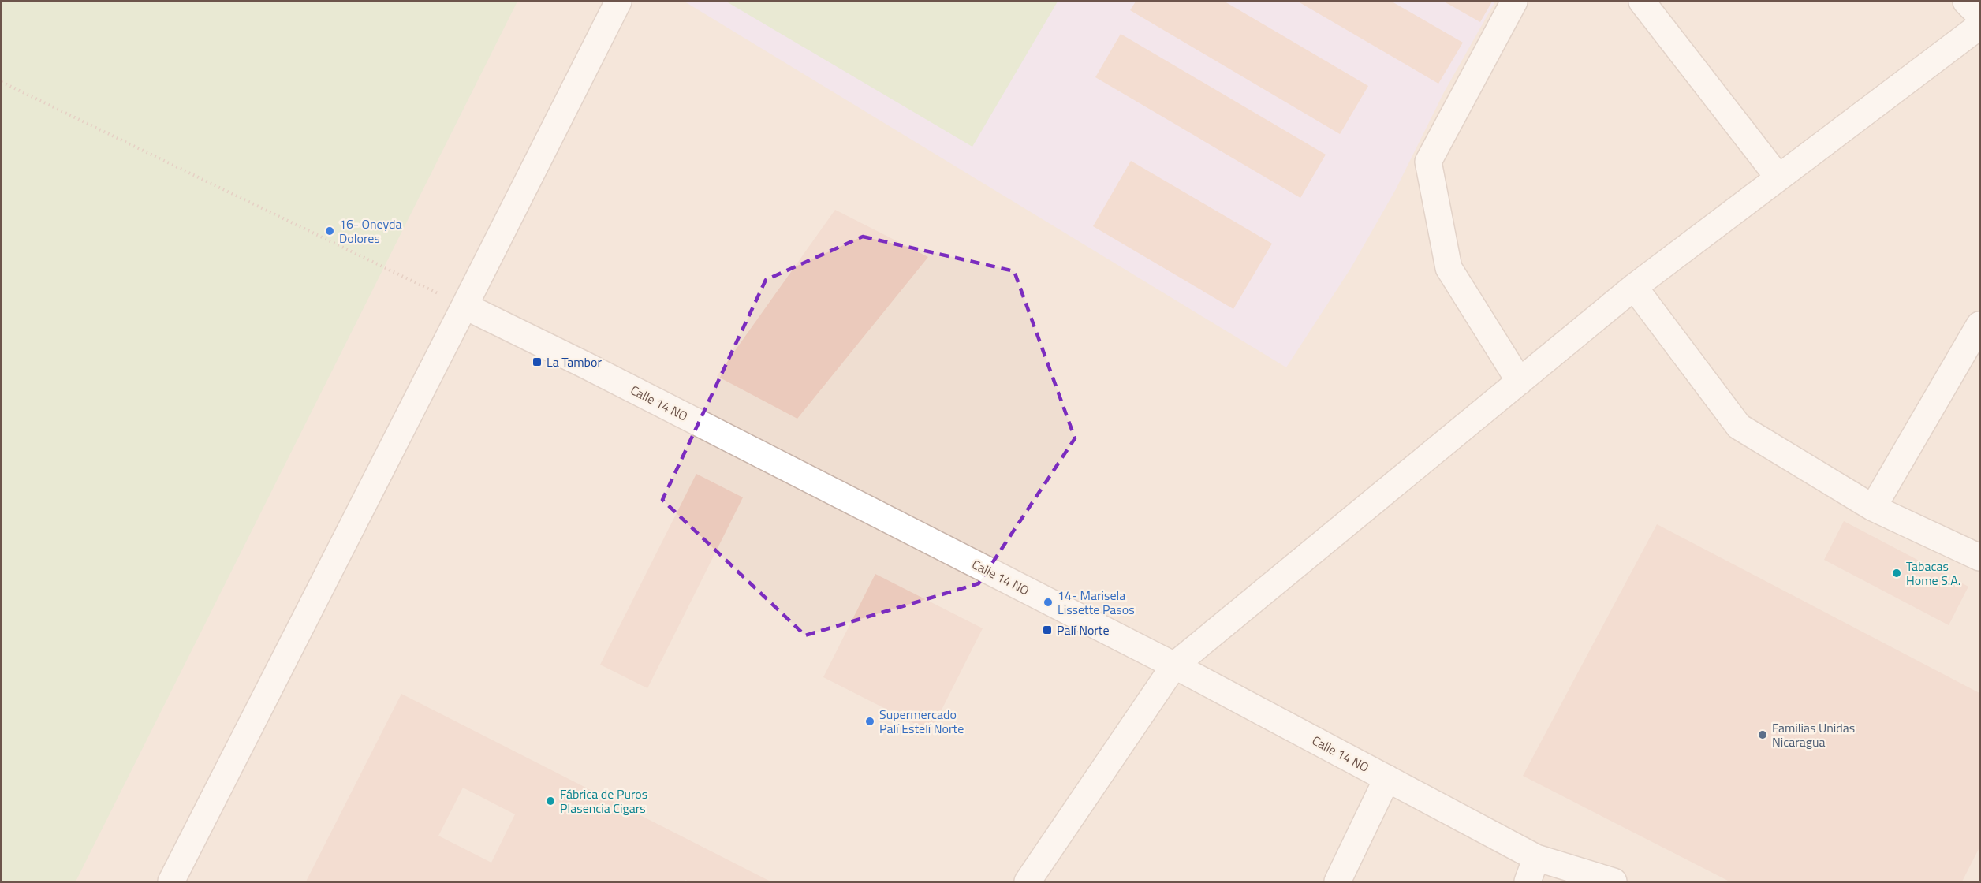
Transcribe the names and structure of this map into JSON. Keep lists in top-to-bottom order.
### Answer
{
  "streets": {
    "street": ["Calle 14 NO"]
  },
  "places": {
    "other": [
      "16- Oneyda Dolores",
      "Tabacas Home S.A.",
      "14- Marisela Lissette Pasos",
      "Supermercado Palí Estelí Norte",
      "Familias Unidas Nicaragua",
      "Fábrica de Puros Plasencia Cigars"
    ],
    "transit": ["La Tambor", "Palí Norte"]
  }
}
